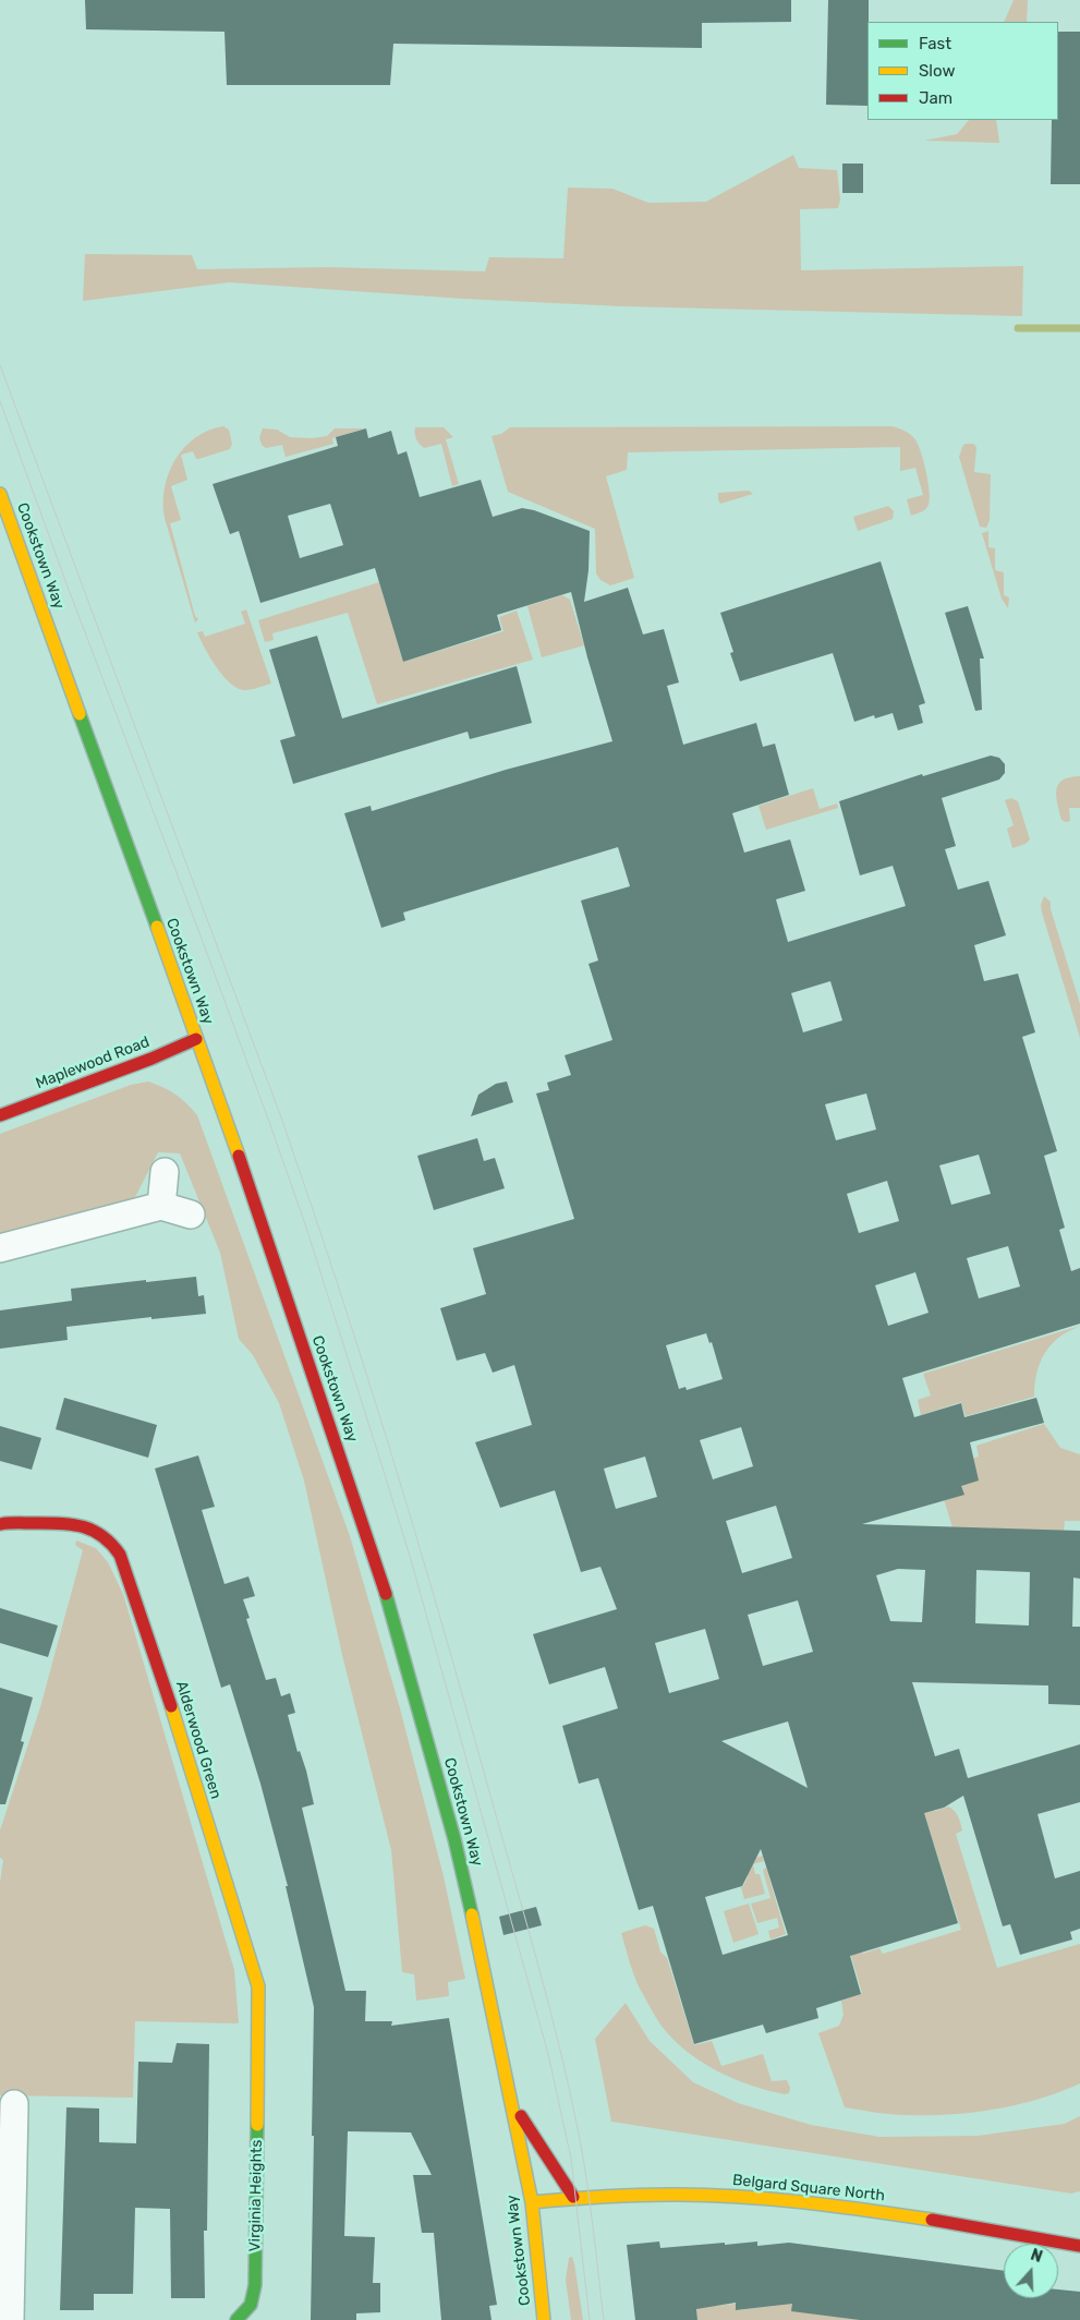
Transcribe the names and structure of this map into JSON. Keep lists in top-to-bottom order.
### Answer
{
  "streets": {
    "street": [
      "Cookstown Way",
      "Maplewood Road",
      "Alderwood Green",
      "Belgard Square North",
      "Virginia Heights"
    ]
  },
  "crossings": [
    ["Cookstown Way", "Maplewood Road"],
    ["Cookstown Way", "Belgard Square North"],
    ["Alderwood Green", "Virginia Heights"]
  ],
  "legend": ["Fast", "Slow", "Jam"],
  "north": "top"
}
